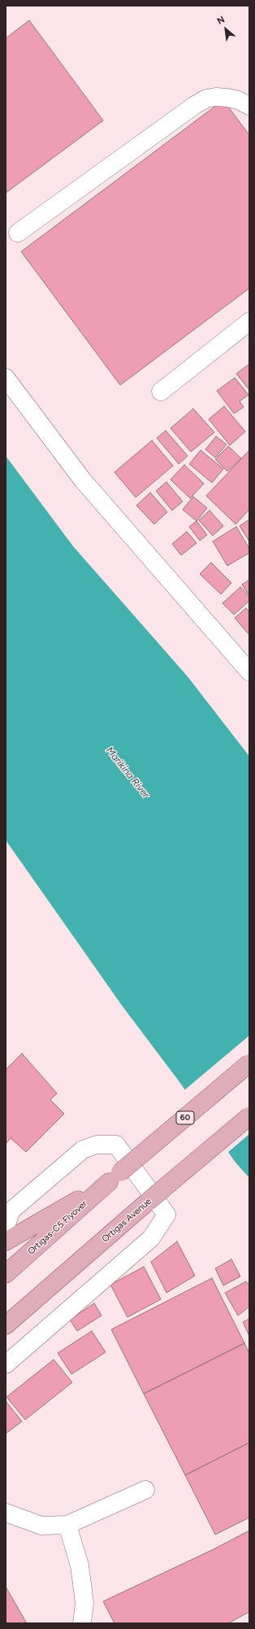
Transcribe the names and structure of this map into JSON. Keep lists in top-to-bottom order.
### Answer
{
  "streets": {
    "main road": ["60", "Ortigas Avenue", "Ortigas-C5 Flyover"]
  },
  "crossings": [
    ["60", "Ortigas-C5 Flyover"]
  ],
  "water": ["Marikina River"],
  "north": "top left"
}
